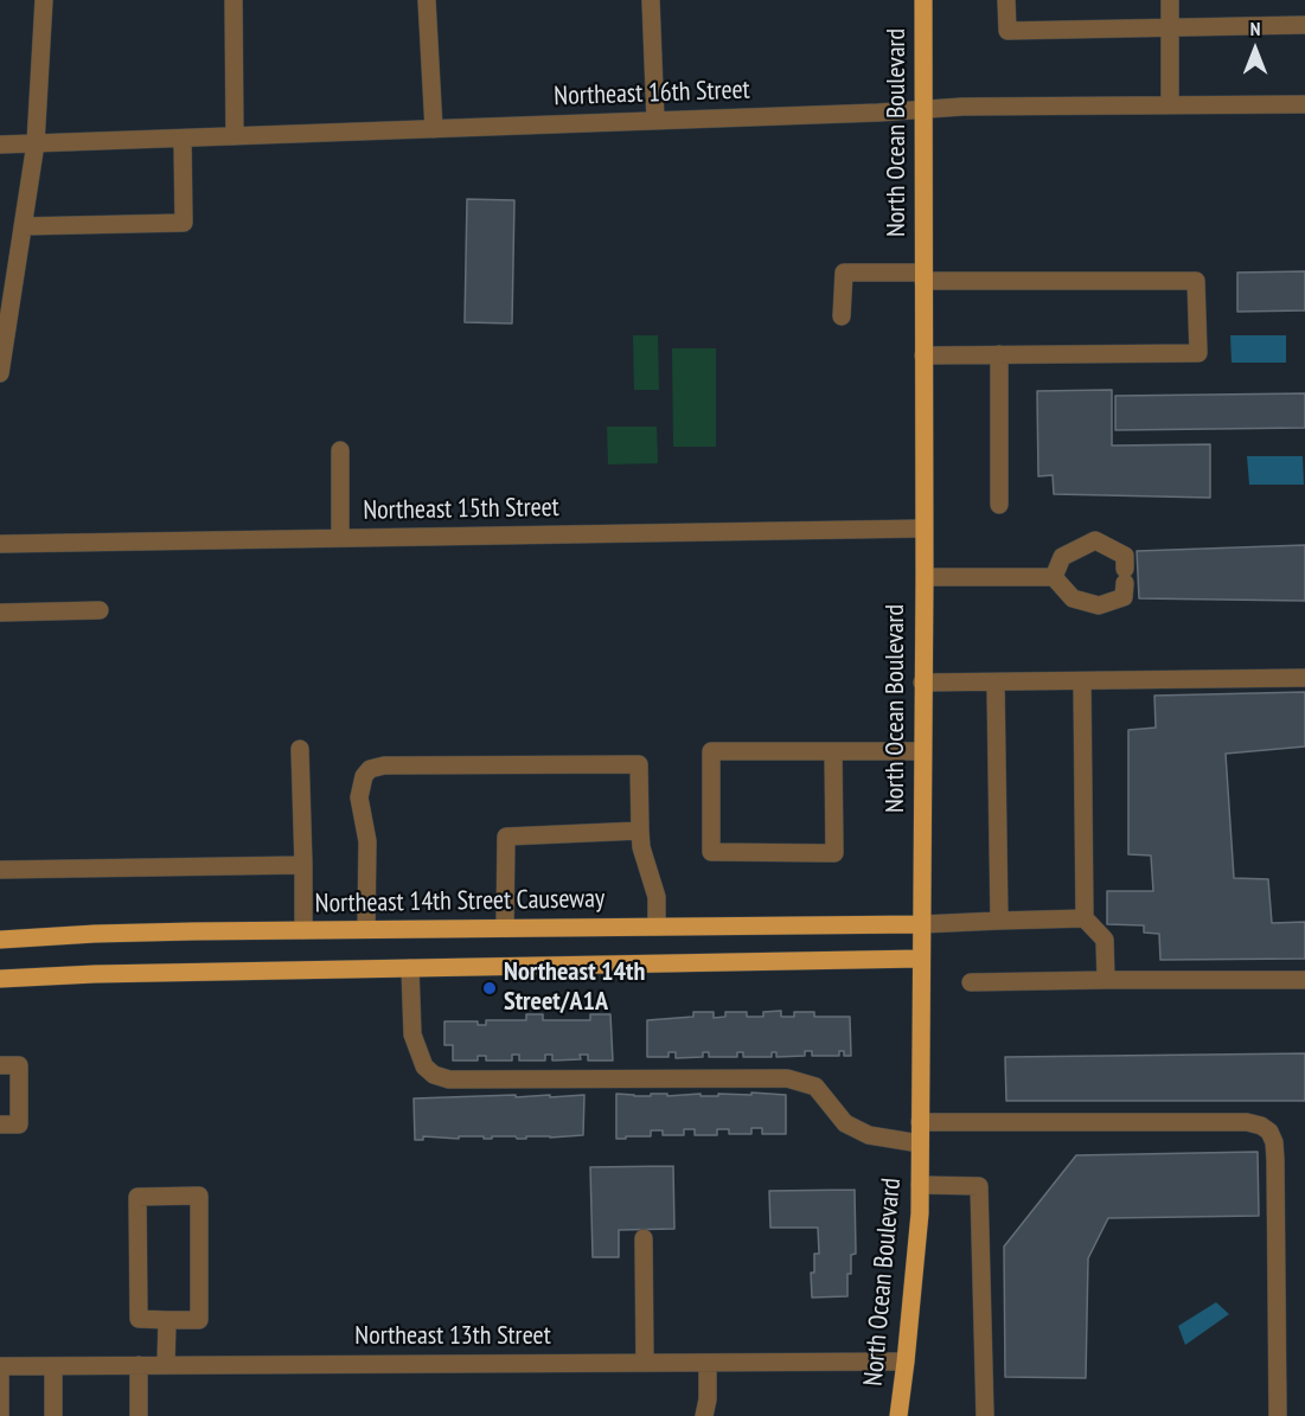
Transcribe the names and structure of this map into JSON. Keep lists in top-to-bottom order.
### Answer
{
  "streets": {
    "main road": ["North Ocean Boulevard", "Northeast 14th Street Causeway"],
    "street": ["Northeast 16th Street", "Northeast 15th Street", "Northeast 13th Street"]
  },
  "crossings": [
    ["Northeast 16th Street", "North Ocean Boulevard"],
    ["North Ocean Boulevard", "Northeast 15th Street"],
    ["North Ocean Boulevard", "Northeast 14th Street Causeway"],
    ["North Ocean Boulevard", "Northeast 13th Street"]
  ],
  "places": ["Northeast 14th Street/A1A"],
  "north": "top"
}
